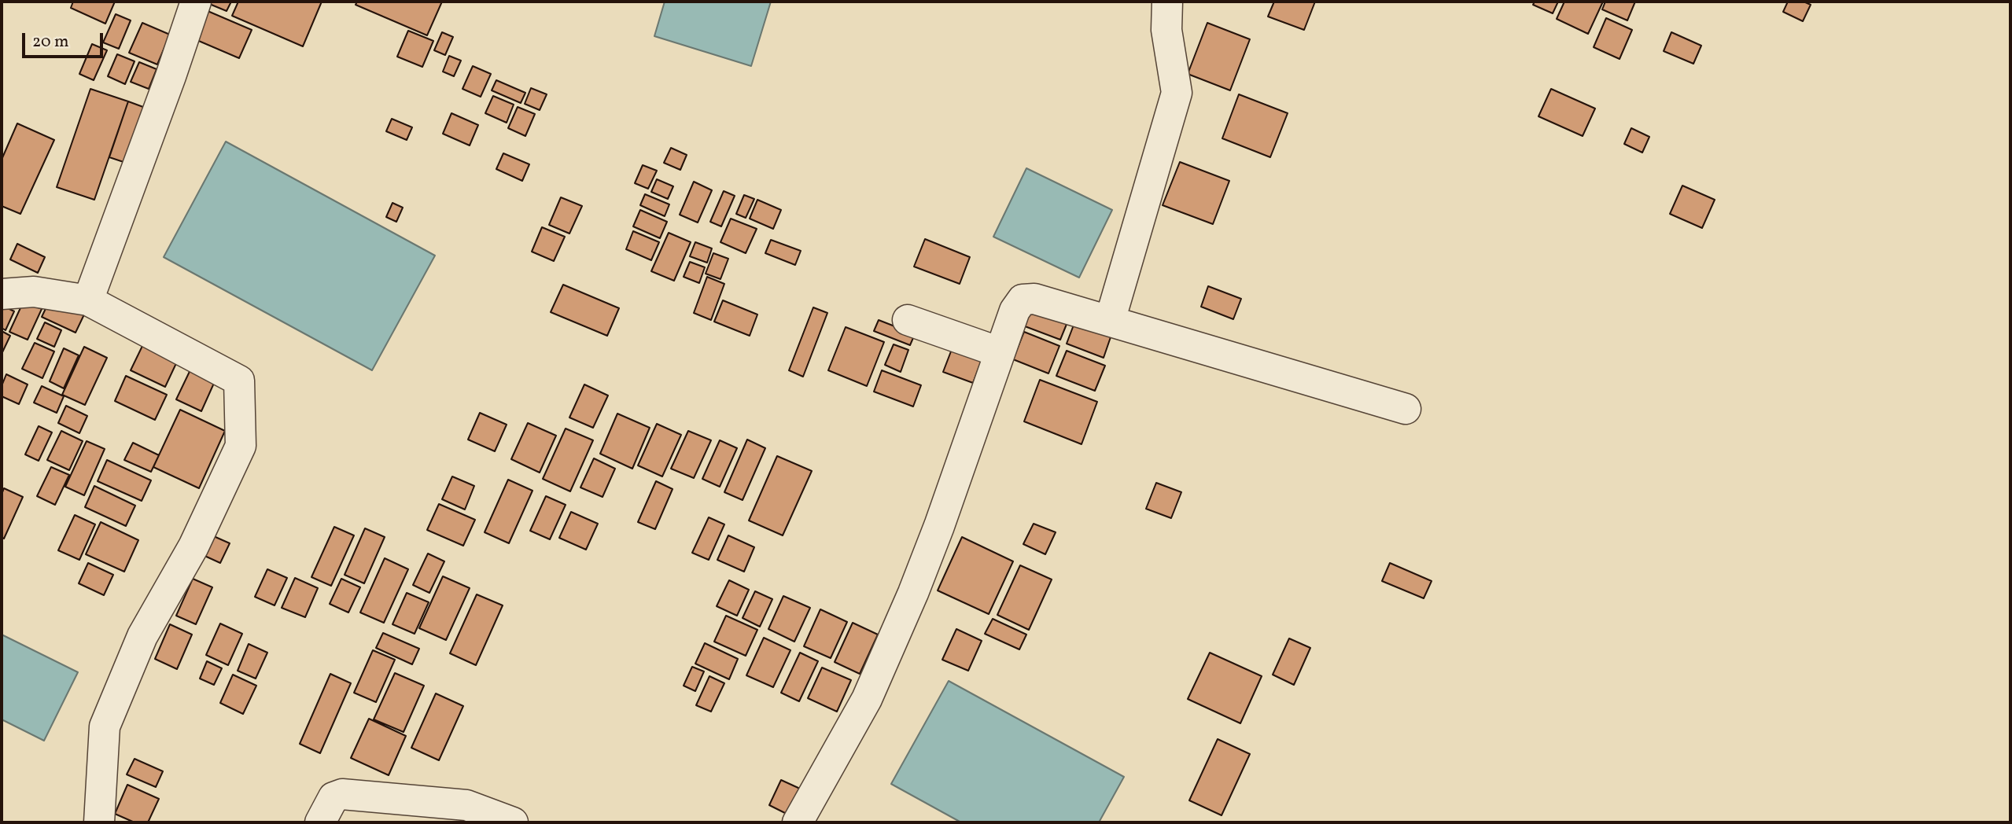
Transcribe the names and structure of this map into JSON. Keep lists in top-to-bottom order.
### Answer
{
  "scale_bar": "20 m"
}
